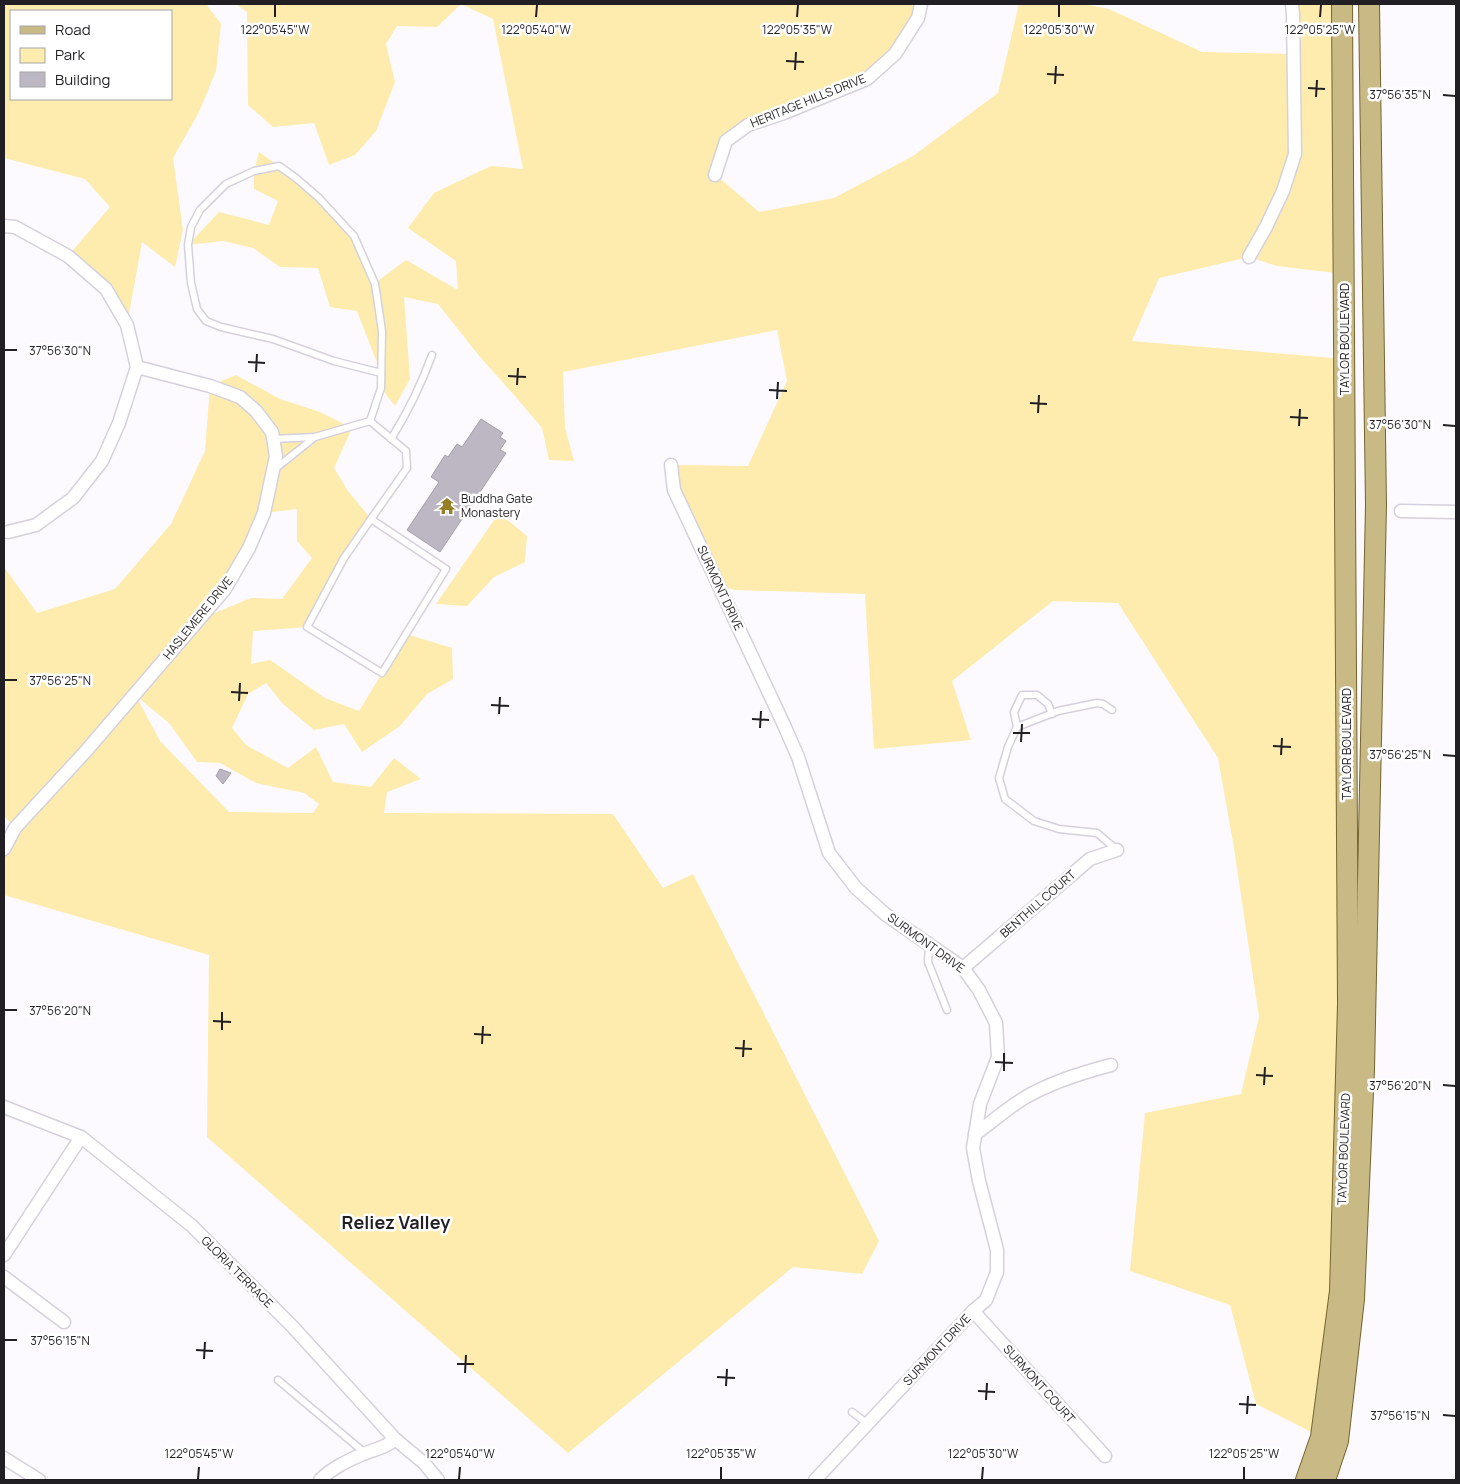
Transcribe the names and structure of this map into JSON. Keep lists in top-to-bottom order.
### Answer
{
  "streets": {
    "main road": ["TAYLOR BOULEVARD"],
    "street": [
      "HERITAGE HILLS DRIVE",
      "SURMONT DRIVE",
      "HASLEMERE DRIVE",
      "BENTHILL COURT",
      "GLORIA TERRACE",
      "SURMONT COURT"
    ]
  },
  "crossings": [
    ["SURMONT DRIVE", "BENTHILL COURT"],
    ["SURMONT DRIVE", "SURMONT COURT"]
  ],
  "districts": ["Reliez Valley"],
  "places": {
    "temple": ["Buddha Gate Monastery"]
  },
  "legend": ["Road", "Park", "Building"],
  "coordinates": [
    "122°05'45\"W",
    "122°05'40\"W",
    "122°05'35\"W",
    "122°05'30\"W",
    "122°05'25\"W",
    "37°56'35\"N",
    "37°56'30\"N",
    "37°56'25\"N",
    "37°56'20\"N",
    "37°56'15\"N"
  ]
}
